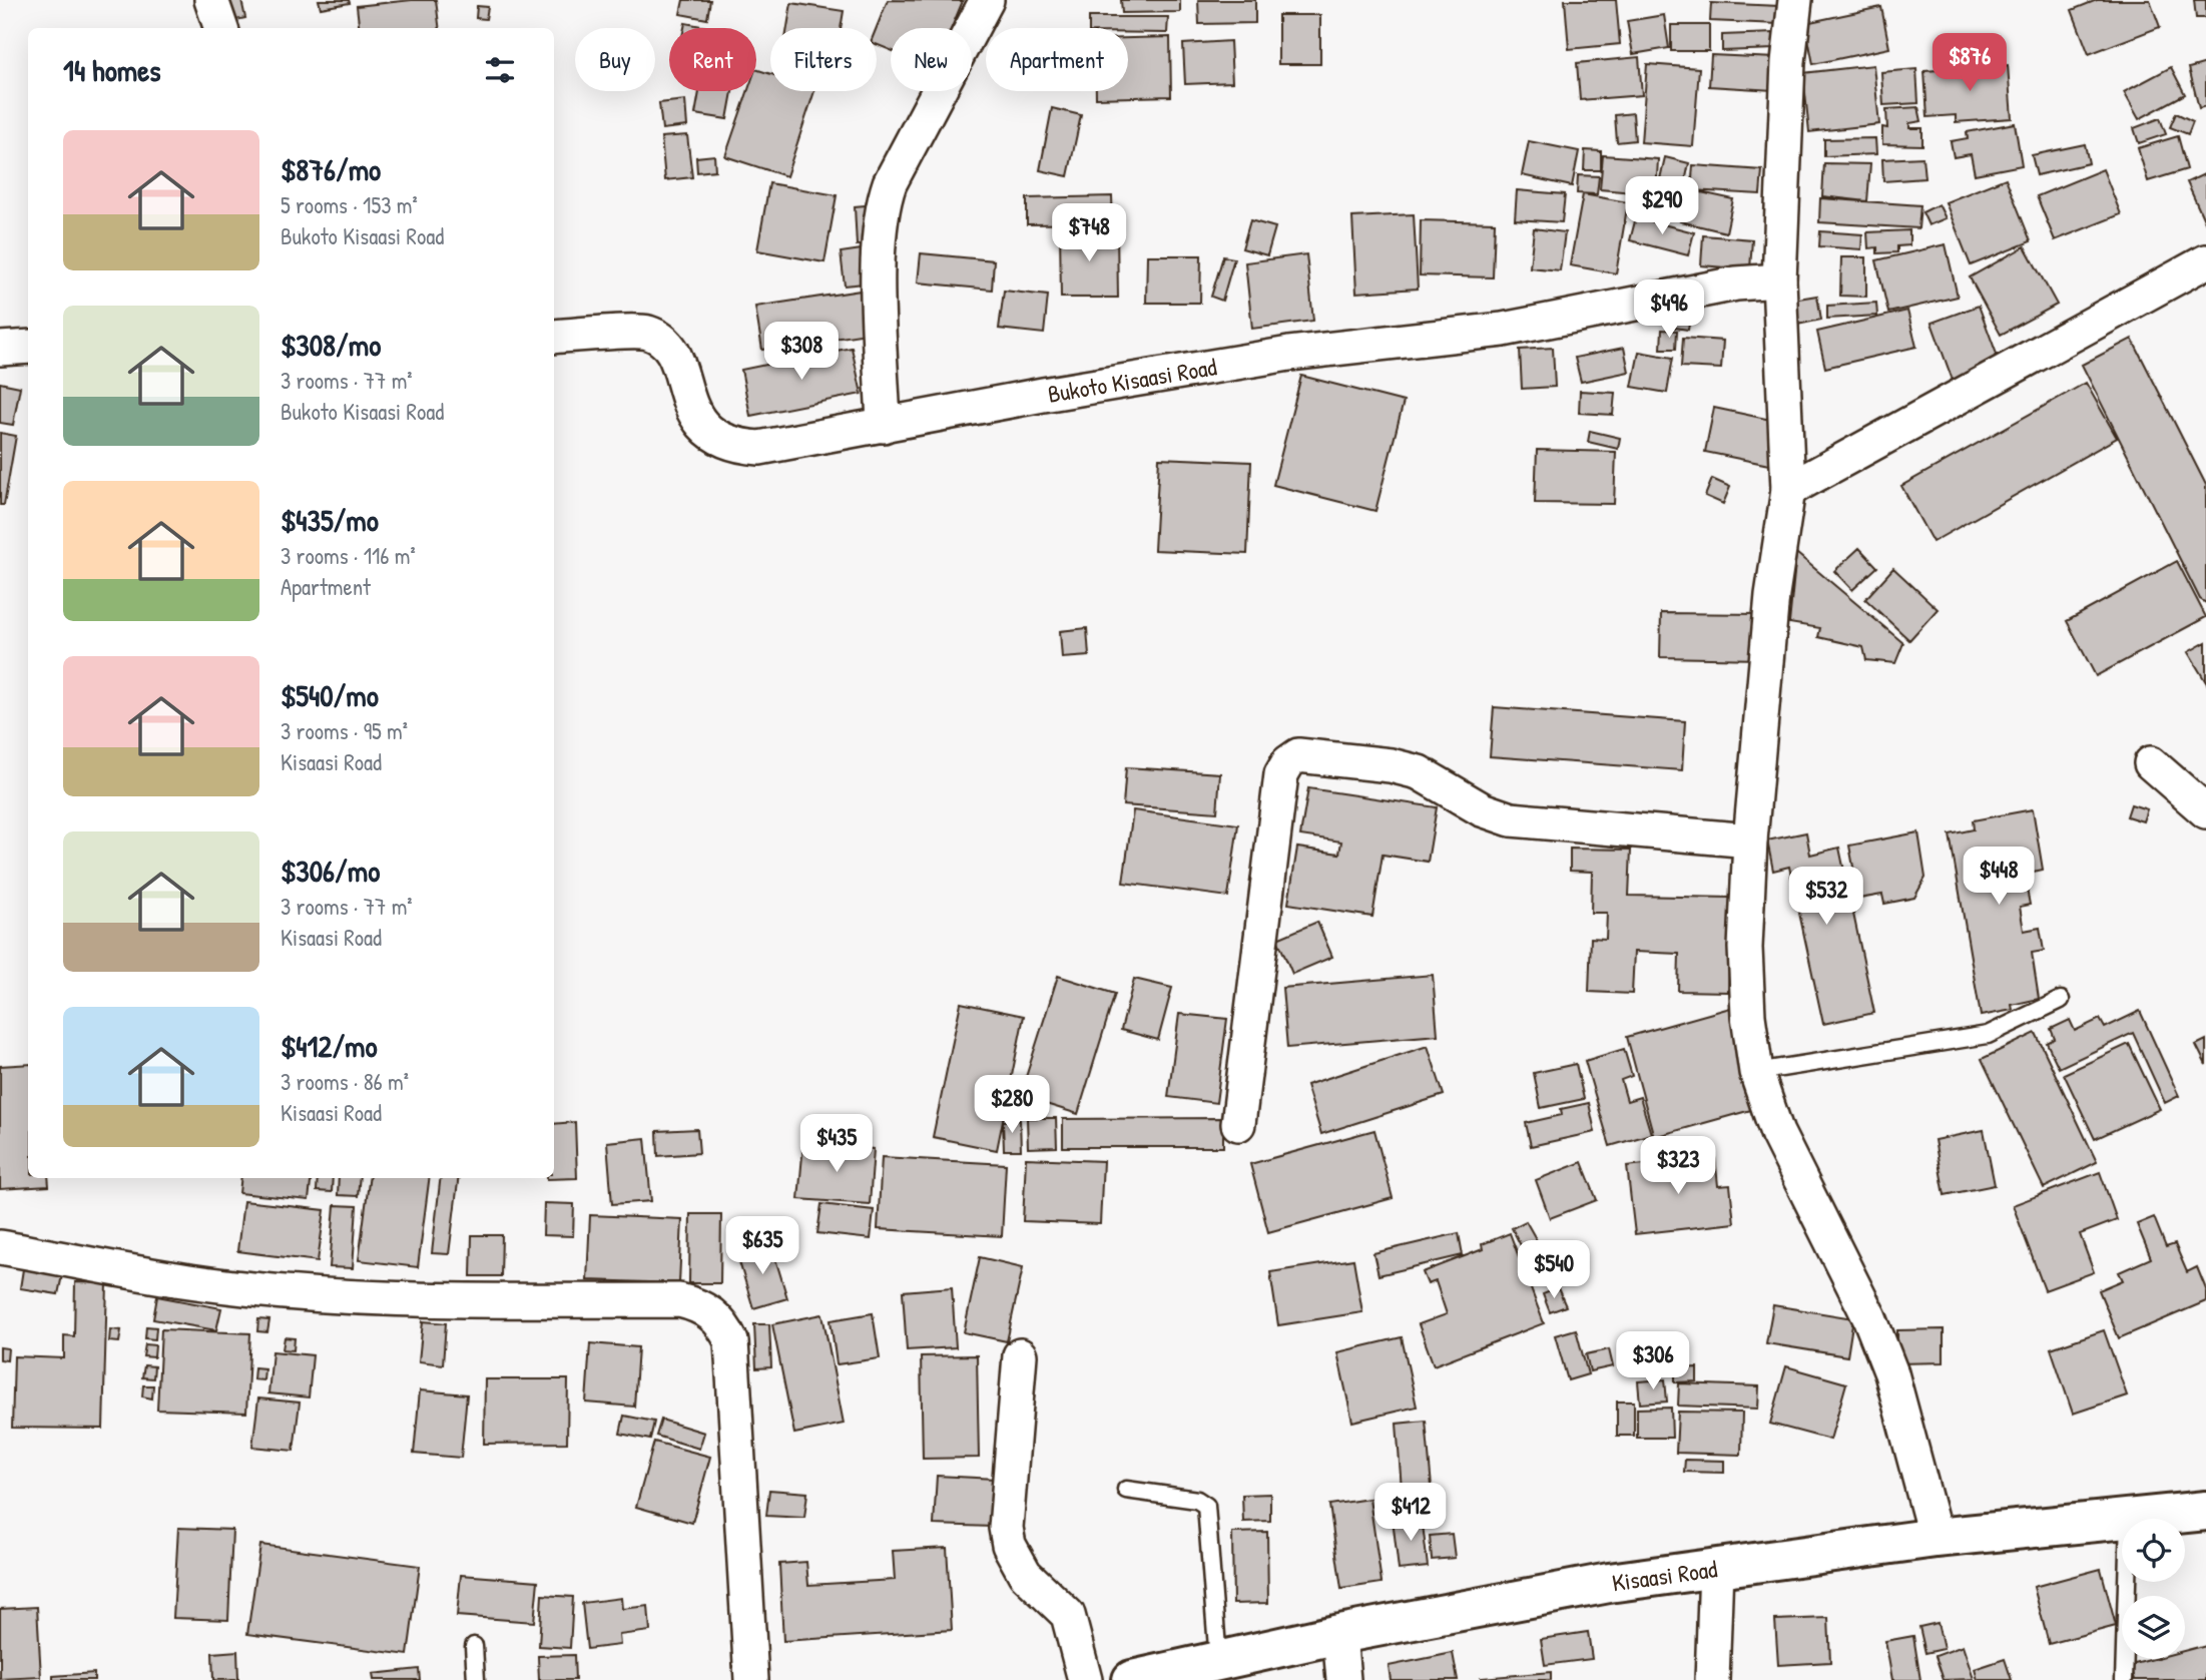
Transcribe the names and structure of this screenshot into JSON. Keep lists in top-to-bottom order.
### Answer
{
  "streets": {
    "main road": ["Kisaasi Road"],
    "street": ["Bukoto Kisaasi Road"]
  },
  "page": {
    "chip": [
      "Buy",
      "Rent",
      "Filters",
      "New",
      "Apartment"
    ],
    "heading": "14 homes",
    "price": [
      "$876",
      "$290",
      "$748",
      "$496",
      "$308",
      "$448",
      "$532",
      "$280",
      "$435",
      "$323",
      "$635",
      "$540",
      "$306",
      "$412"
    ],
    "list": [
      {
        "name": "$876/mo",
        "note": "5 rooms · 153 m² · Bukoto Kisaasi Road"
      },
      {
        "name": "$308/mo",
        "note": "3 rooms · 77 m² · Bukoto Kisaasi Road"
      },
      {
        "name": "$435/mo",
        "note": "3 rooms · 116 m² · Apartment"
      },
      {
        "name": "$540/mo",
        "note": "3 rooms · 95 m² · Kisaasi Road"
      },
      {
        "name": "$306/mo",
        "note": "3 rooms · 77 m² · Kisaasi Road"
      },
      {
        "name": "$412/mo",
        "note": "3 rooms · 86 m² · Kisaasi Road"
      }
    ]
  }
}
